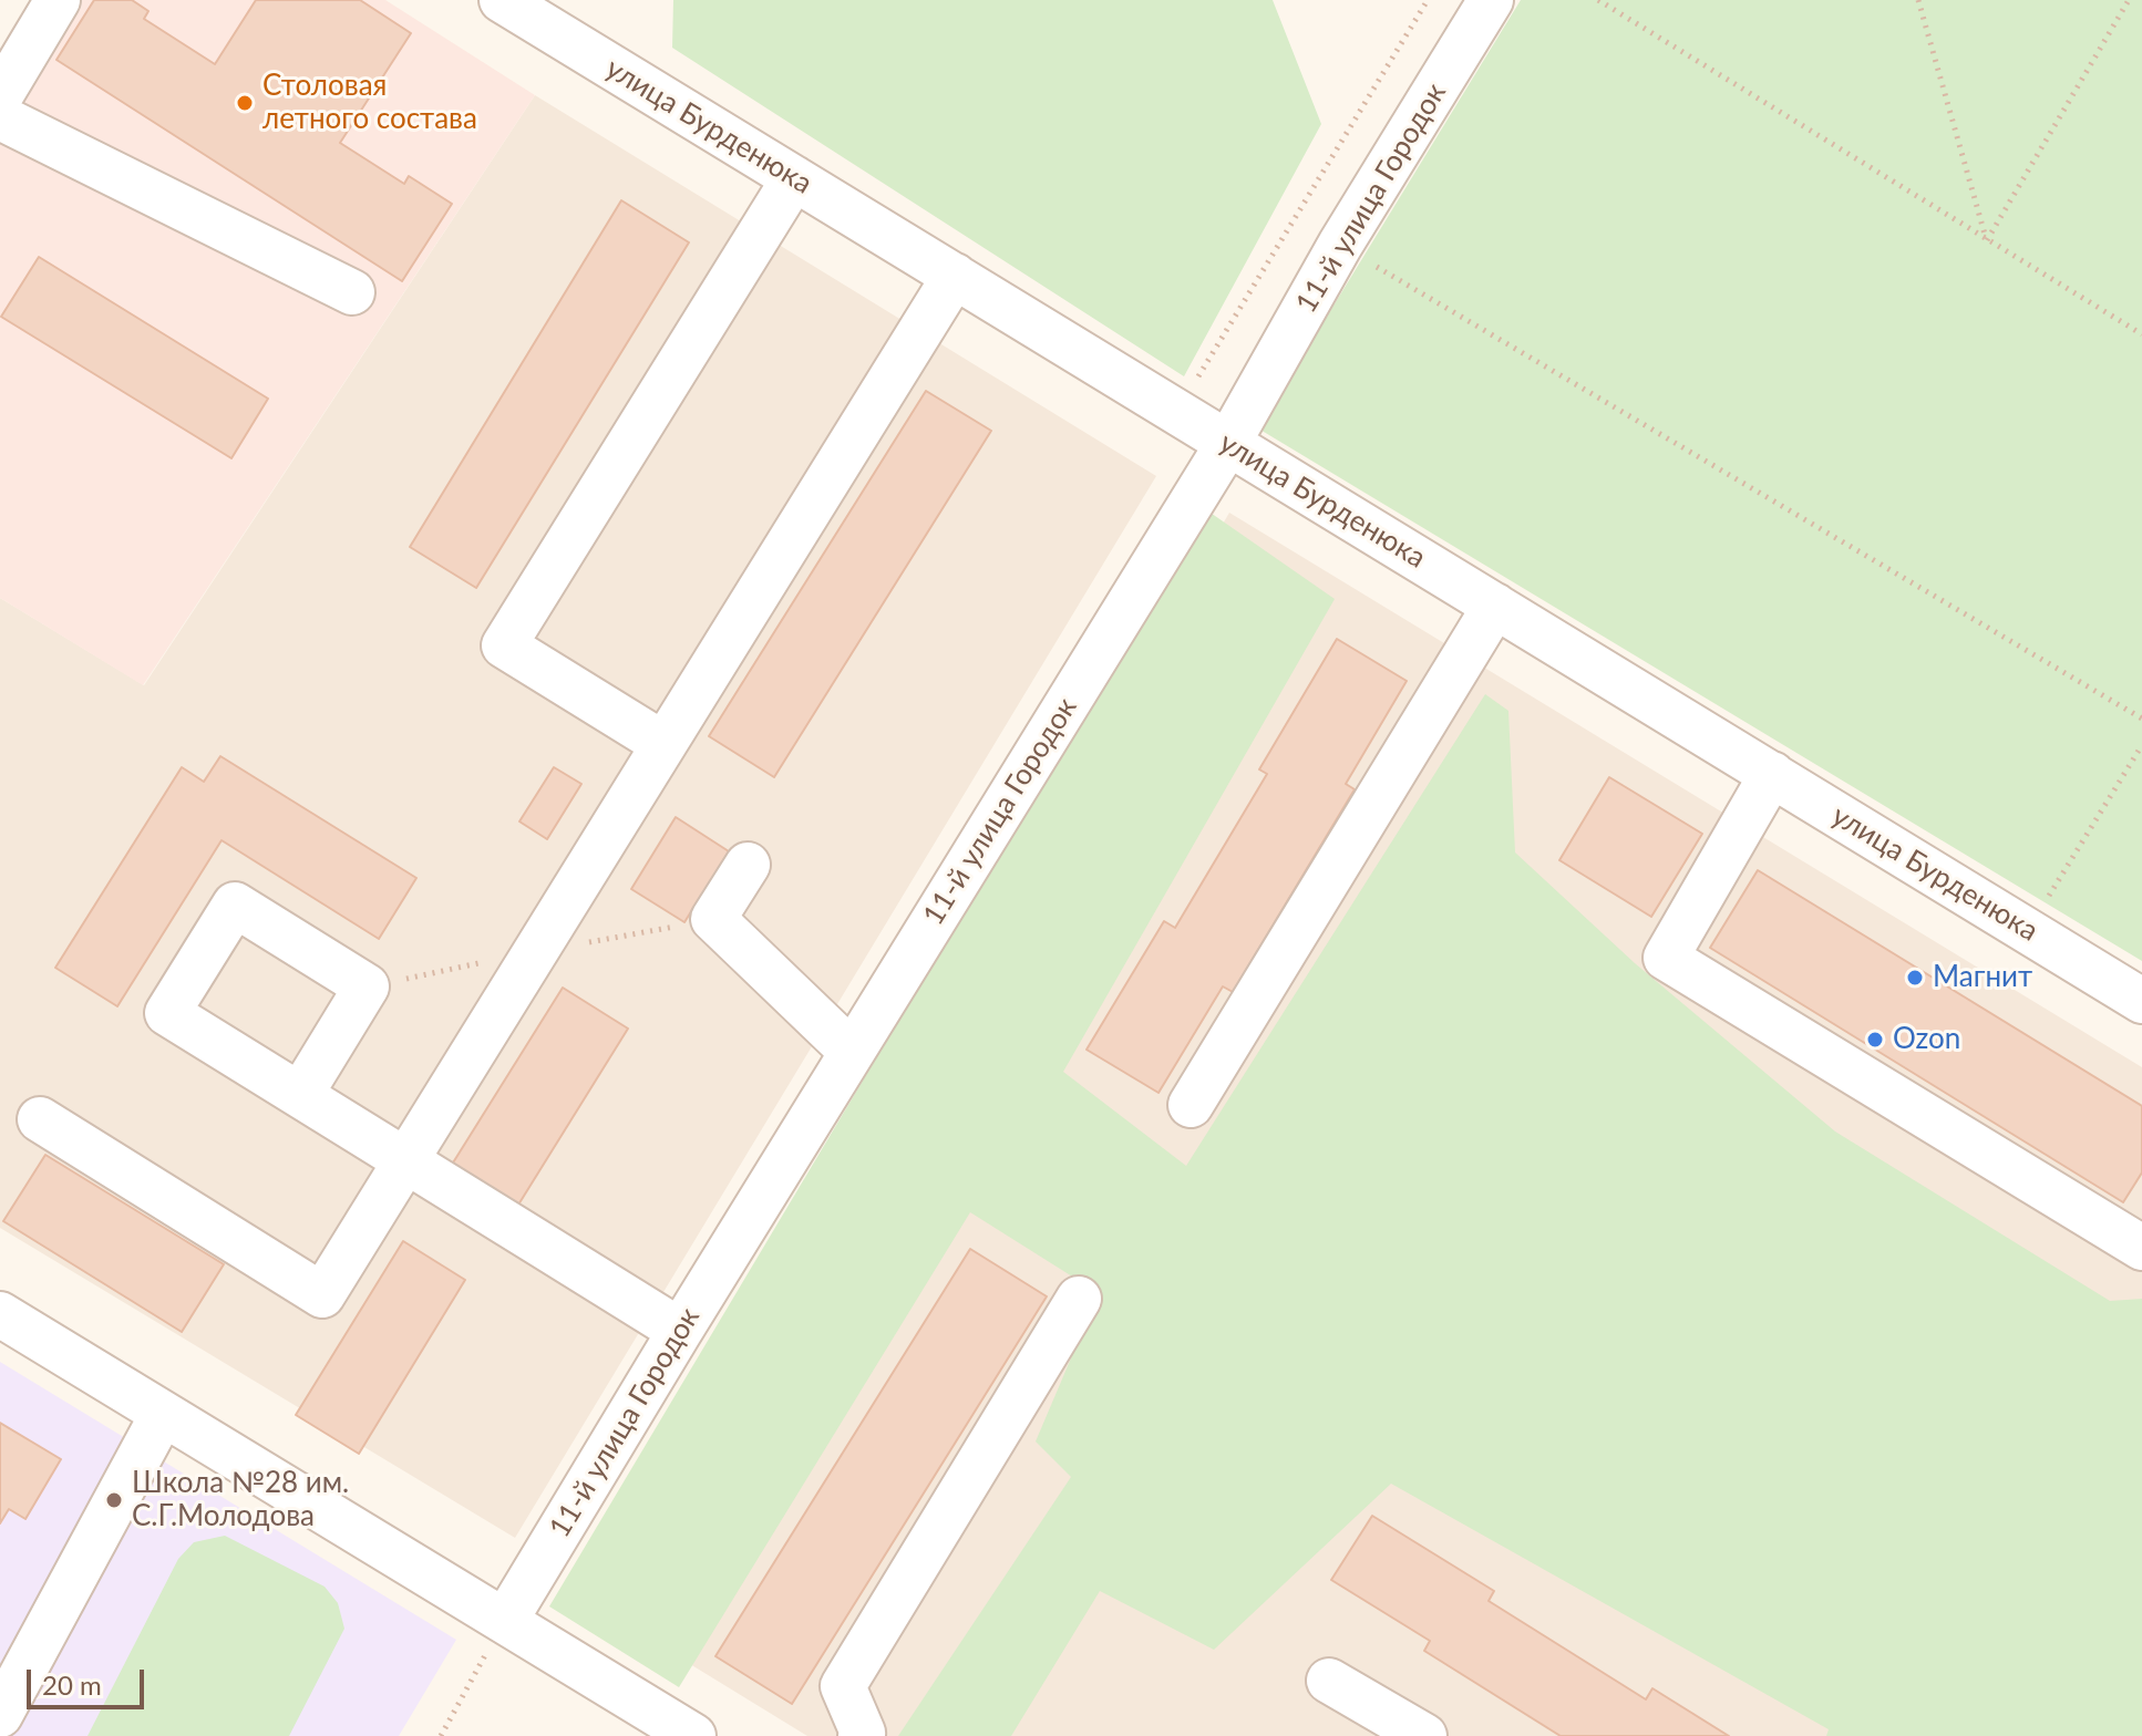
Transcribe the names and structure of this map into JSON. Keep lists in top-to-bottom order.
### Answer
{
  "streets": {
    "street": ["улица Бурденюка", "11-й улица Городок"]
  },
  "crossings": [
    ["улица Бурденюка", "11-й улица Городок"]
  ],
  "places": [
    "Столовая летного состава",
    "Магнит",
    "Ozon",
    "Школа №28 им. С.Г.Молодова"
  ],
  "scale_bar": "20 m"
}
